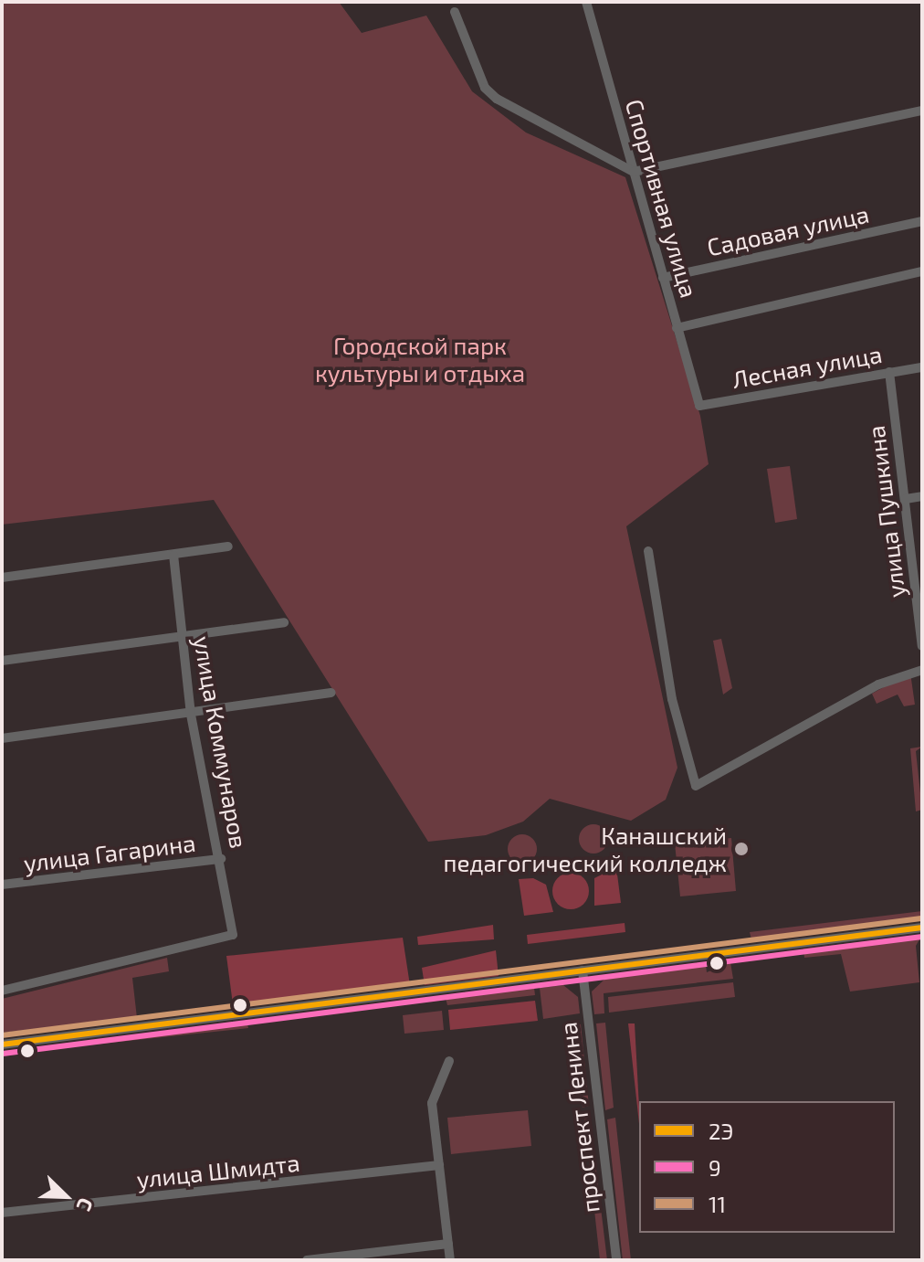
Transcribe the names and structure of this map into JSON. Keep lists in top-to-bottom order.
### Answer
{
  "streets": {
    "street": [
      "Спортивная улица",
      "Садовая улица",
      "Лесная улица",
      "улица Пушкина",
      "улица Коммунаров",
      "улица Гагарина",
      "проспект Ленина",
      "улица Шмидта"
    ]
  },
  "crossings": [
    ["Спортивная улица", "Садовая улица"],
    ["Спортивная улица", "Лесная улица"],
    ["Лесная улица", "улица Пушкина"],
    ["улица Коммунаров", "улица Гагарина"]
  ],
  "parks": ["Городской парк культуры и отдыха"],
  "places": ["Канашский педагогический колледж"],
  "lines": ["transit line 11", "transit line 2Э", "transit line 9"],
  "legend": ["2Э", "9", "11"],
  "north": "bottom right"
}
